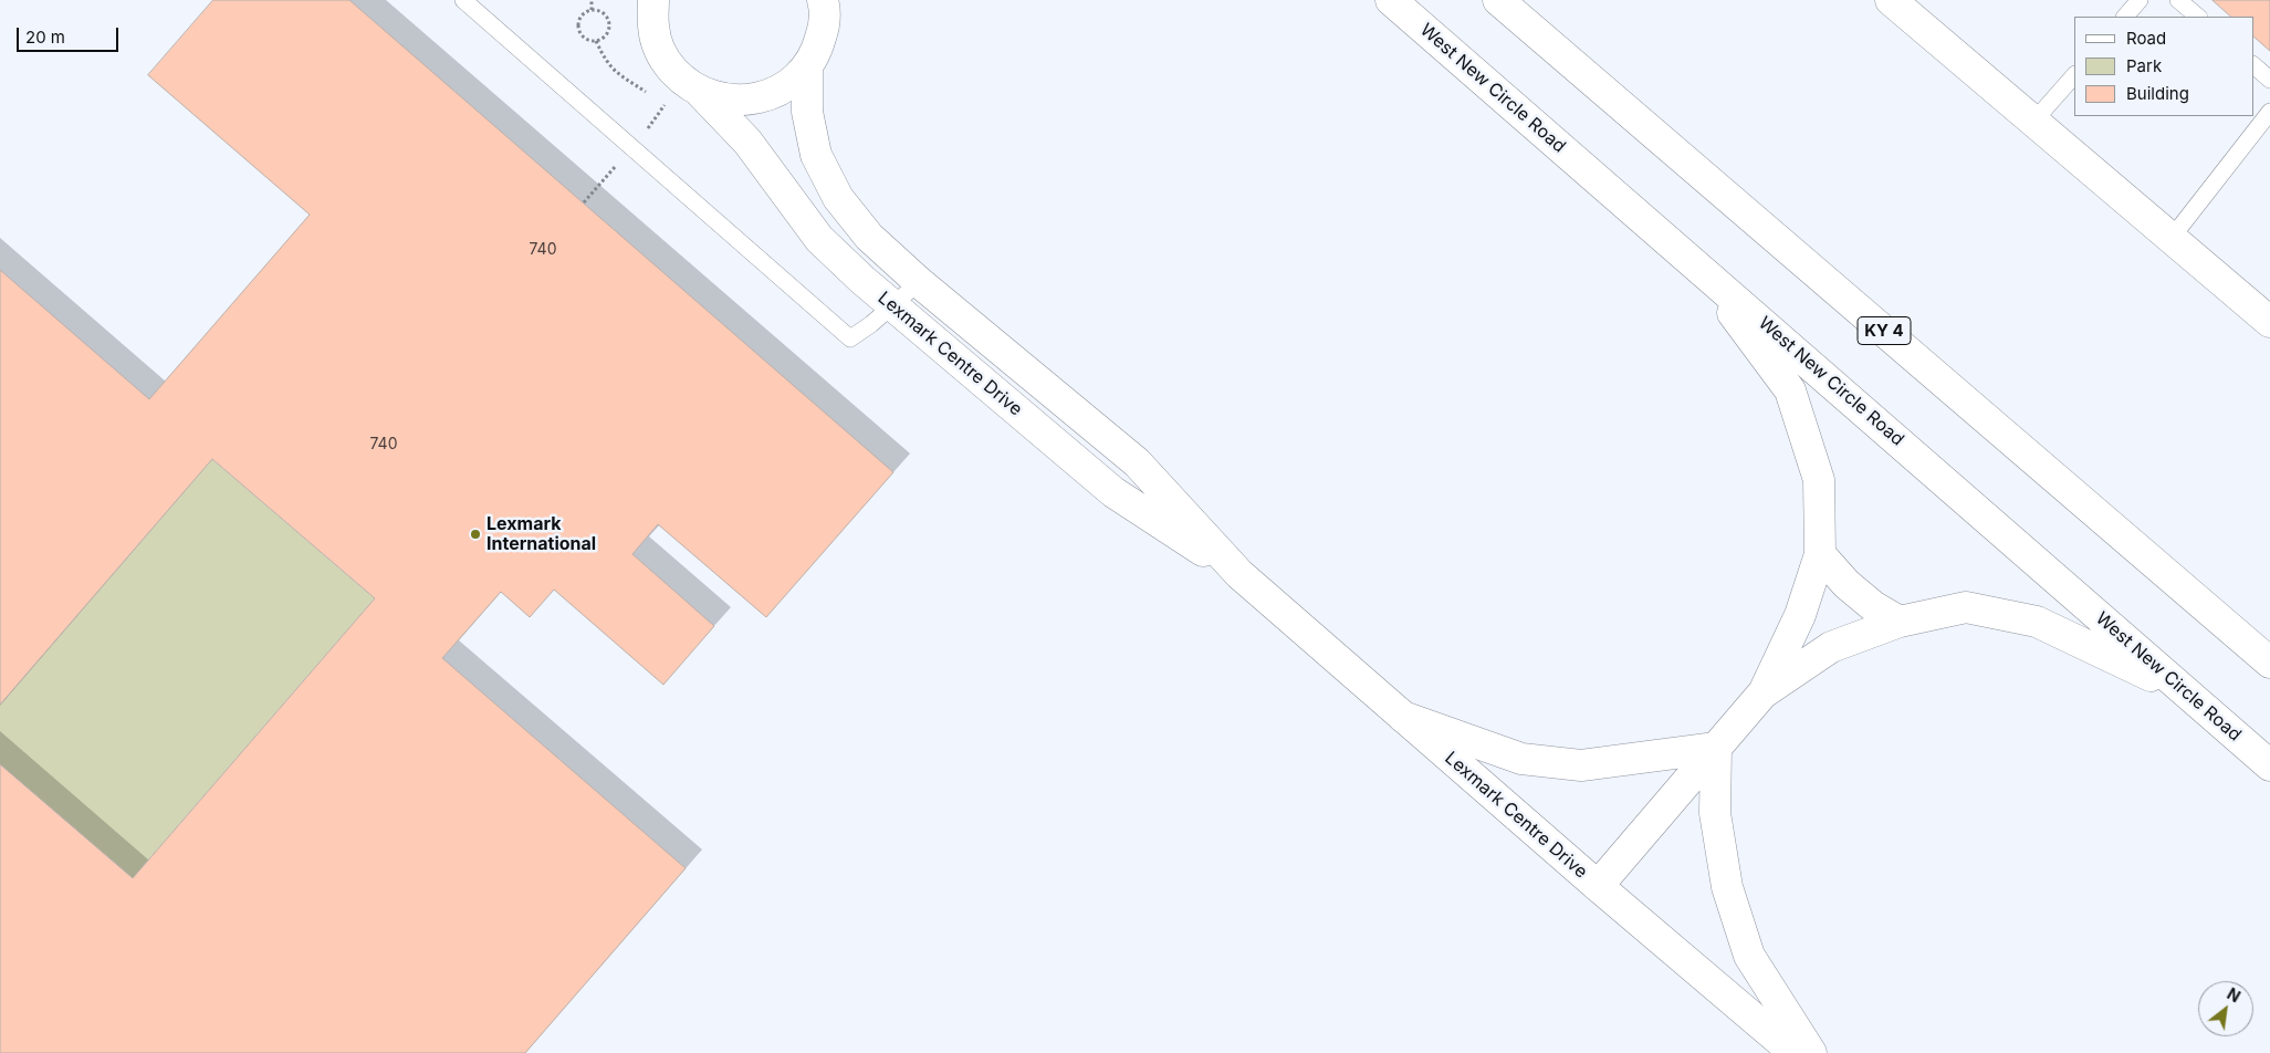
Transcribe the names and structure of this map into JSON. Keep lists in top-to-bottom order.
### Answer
{
  "streets": {
    "main road": ["West New Circle Road", "KY 4", "Lexmark Centre Drive"]
  },
  "places": ["Lexmark International"],
  "house_numbers": ["740", "740"],
  "legend": ["Road", "Park", "Building"],
  "scale_bar": "20 m",
  "north": "top right"
}
